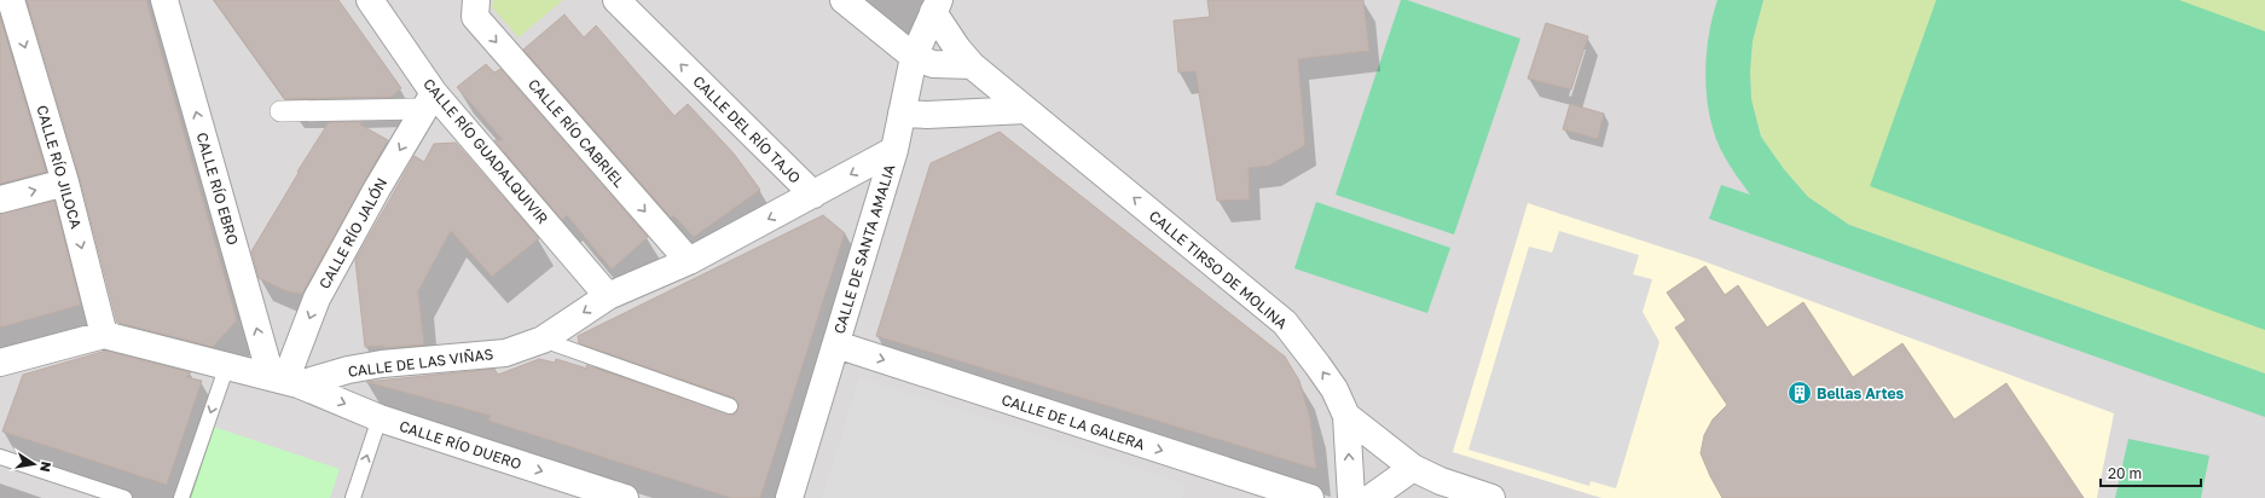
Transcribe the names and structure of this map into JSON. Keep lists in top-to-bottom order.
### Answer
{
  "streets": {
    "street": [
      "CALLE DEL RÍO TAJO",
      "CALLE RÍO CABRIEL",
      "CALLE RÍO GUADALQUIVIR",
      "CALLE RÍO JILOCA",
      "CALLE RÍO EBRO",
      "CALLE RÍO JALÓN",
      "CALLE DE SANTA AMALIA",
      "CALLE TIRSO DE MOLINA",
      "CALLE DE LAS VIÑAS",
      "CALLE DE LA GALERA",
      "CALLE RÍO DUERO"
    ]
  },
  "crossings": [
    ["CALLE DEL RÍO TAJO", "CALLE DE SANTA AMALIA"],
    ["CALLE DEL RÍO TAJO", "CALLE DE LAS VIÑAS"],
    ["CALLE RÍO CABRIEL", "CALLE DE LAS VIÑAS"],
    ["CALLE RÍO GUADALQUIVIR", "CALLE RÍO JALÓN"],
    ["CALLE RÍO GUADALQUIVIR", "CALLE DE LAS VIÑAS"],
    ["CALLE RÍO EBRO", "CALLE RÍO JALÓN"],
    ["CALLE RÍO EBRO", "CALLE DE LAS VIÑAS"],
    ["CALLE RÍO EBRO", "CALLE RÍO DUERO"],
    ["CALLE RÍO JALÓN", "CALLE DE LAS VIÑAS"],
    ["CALLE RÍO JALÓN", "CALLE RÍO DUERO"],
    ["CALLE DE SANTA AMALIA", "CALLE TIRSO DE MOLINA"],
    ["CALLE DE SANTA AMALIA", "CALLE DE LA GALERA"],
    ["CALLE DE LAS VIÑAS", "CALLE RÍO DUERO"]
  ],
  "one_way": [
    "CALLE RÍO CABRIEL",
    "CALLE RÍO JILOCA",
    "CALLE RÍO EBRO",
    "CALLE RÍO JALÓN",
    "CALLE TIRSO DE MOLINA",
    "CALLE DE LAS VIÑAS",
    "CALLE DE LA GALERA",
    "CALLE RÍO DUERO"
  ],
  "places": {
    "building": ["Bellas Artes"]
  },
  "scale_bar": "20 m",
  "north": "right"
}
